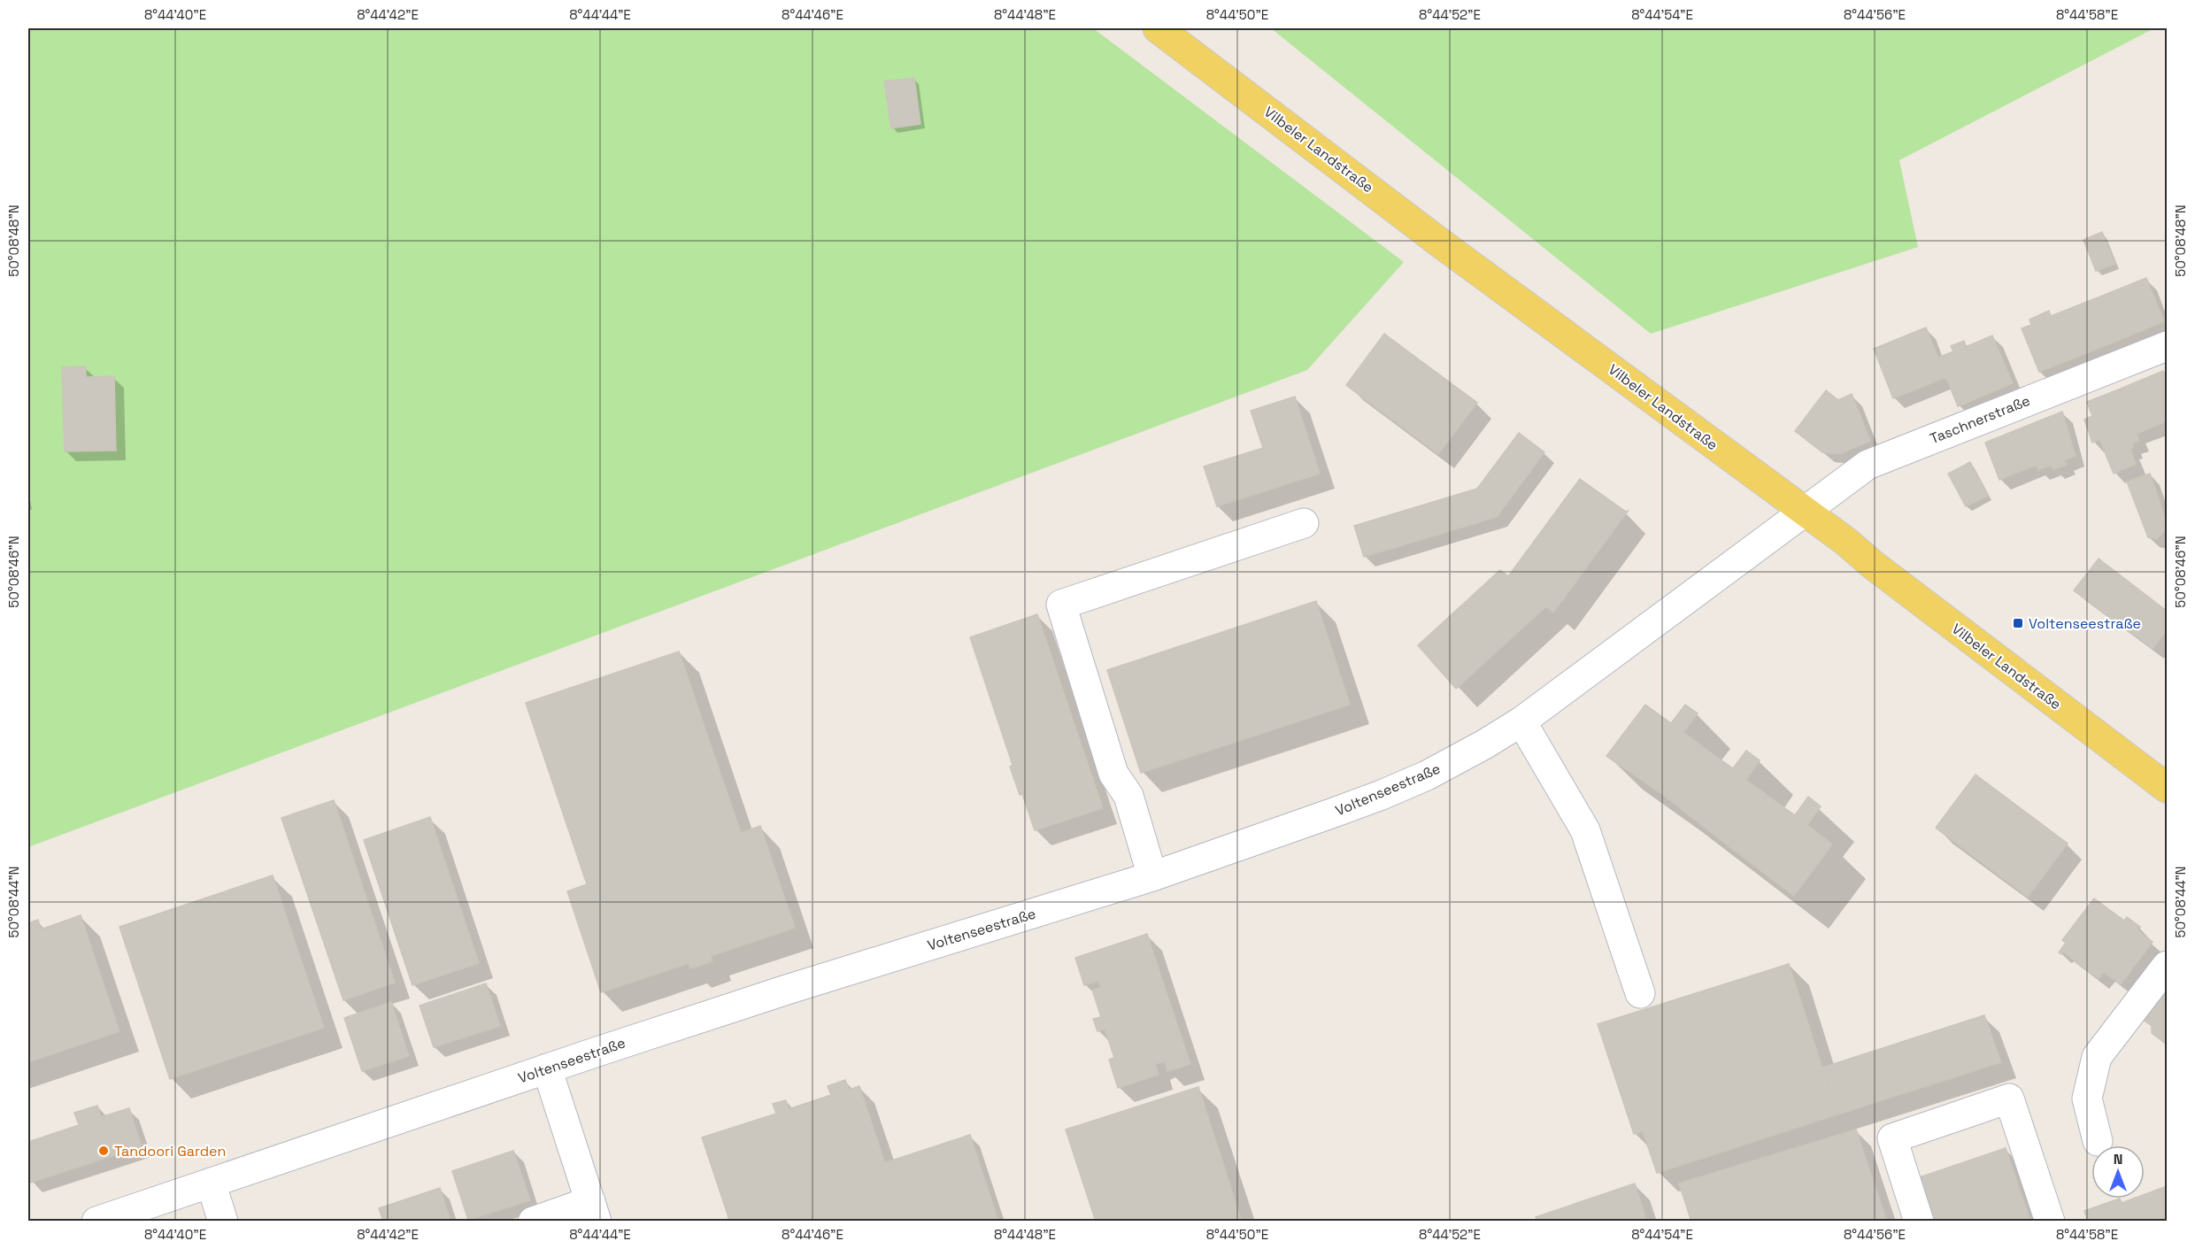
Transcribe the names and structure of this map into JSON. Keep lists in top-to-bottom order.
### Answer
{
  "streets": {
    "main road": ["Vilbeler Landstraße"],
    "street": ["Taschnerstraße", "Voltenseestraße"]
  },
  "crossings": [
    ["Vilbeler Landstraße", "Taschnerstraße"],
    ["Vilbeler Landstraße", "Voltenseestraße"],
    ["Taschnerstraße", "Voltenseestraße"]
  ],
  "places": {
    "transit": ["Voltenseestraße"],
    "other": ["Tandoori Garden"]
  },
  "north": "top",
  "coordinates": [
    "8°44'40\"E",
    "8°44'42\"E",
    "8°44'44\"E",
    "8°44'46\"E",
    "8°44'48\"E",
    "8°44'50\"E",
    "8°44'52\"E",
    "8°44'54\"E",
    "8°44'56\"E",
    "8°44'58\"E",
    "50°08'48\"N",
    "50°08'46\"N",
    "50°08'44\"N"
  ]
}
